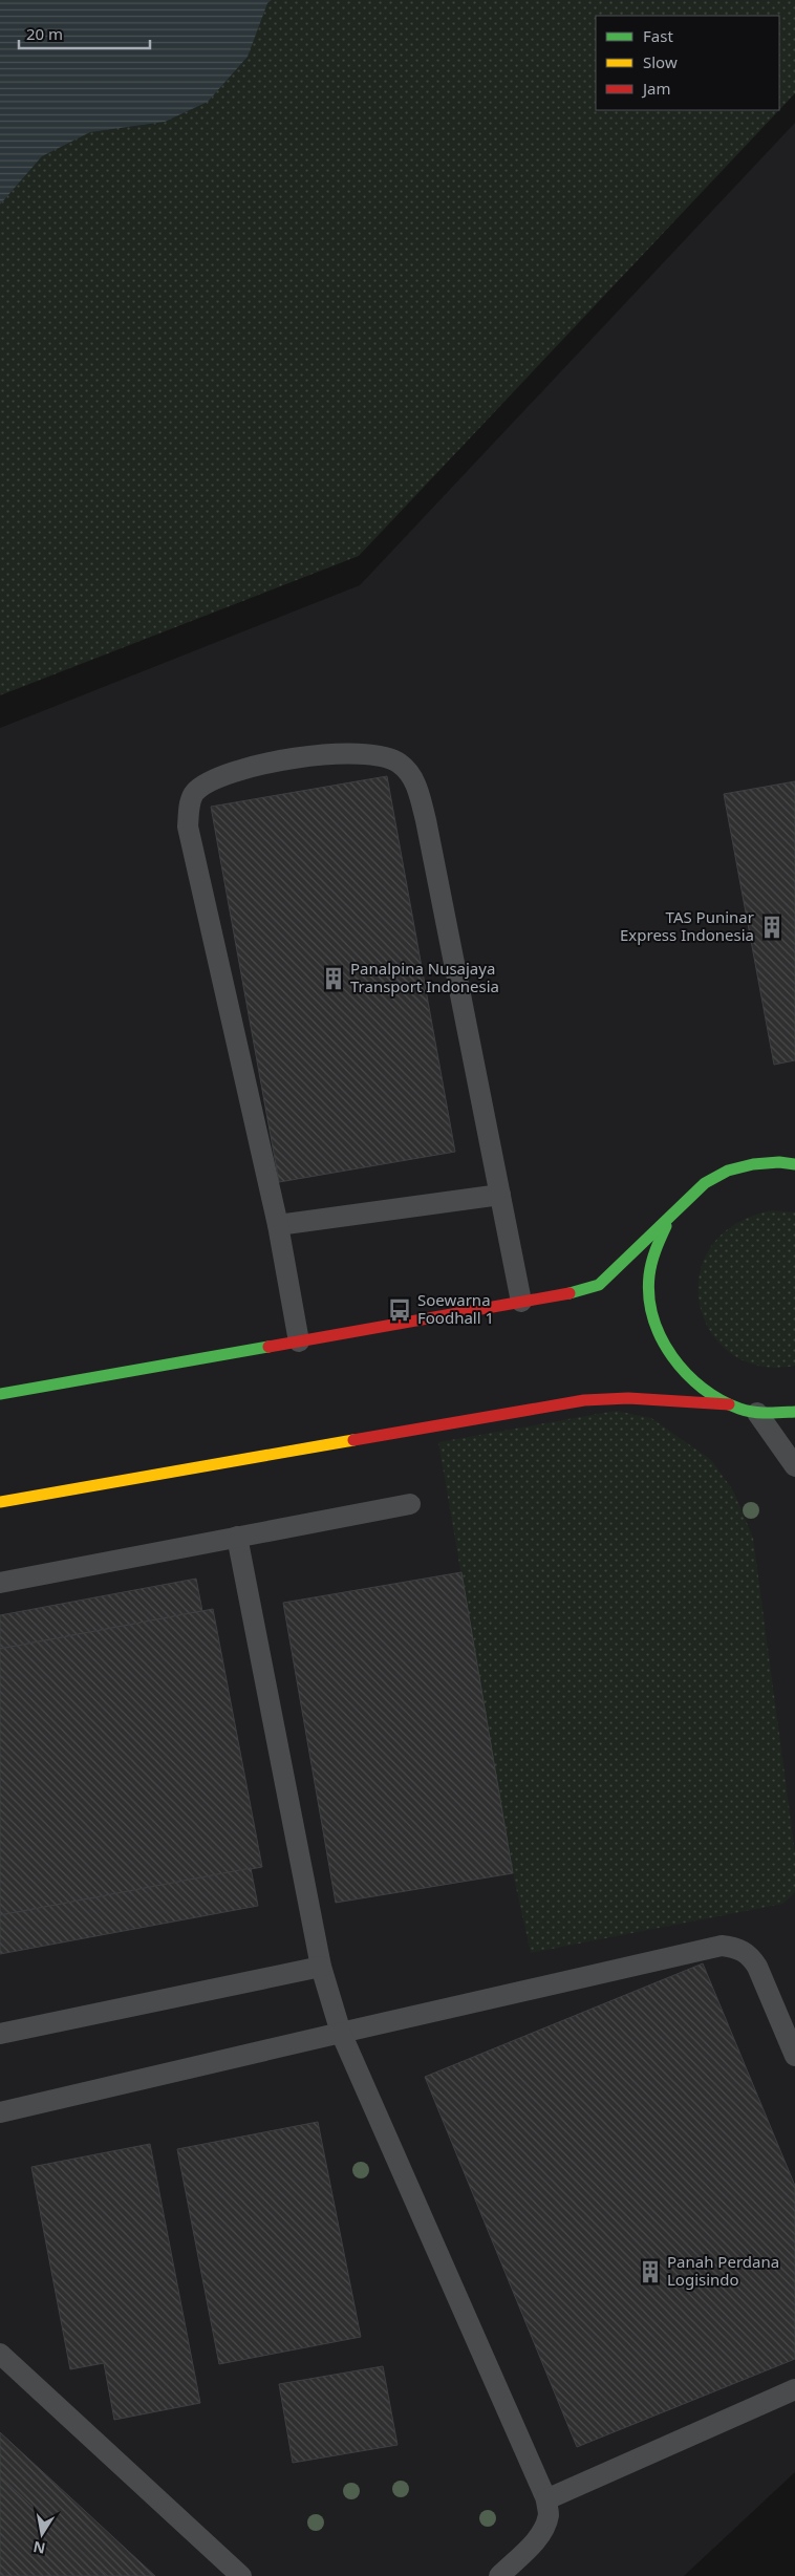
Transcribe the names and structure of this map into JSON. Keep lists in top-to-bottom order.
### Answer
{
  "places": {
    "building": ["TAS Puninar Express Indonesia", "Panalpina Nusajaya Transport Indonesia", "Panah Perdana Logisindo"],
    "bus stop": ["Soewarna Foodhall 1"]
  },
  "legend": ["Fast", "Slow", "Jam"],
  "scale_bar": "20 m",
  "north": "bottom"
}
